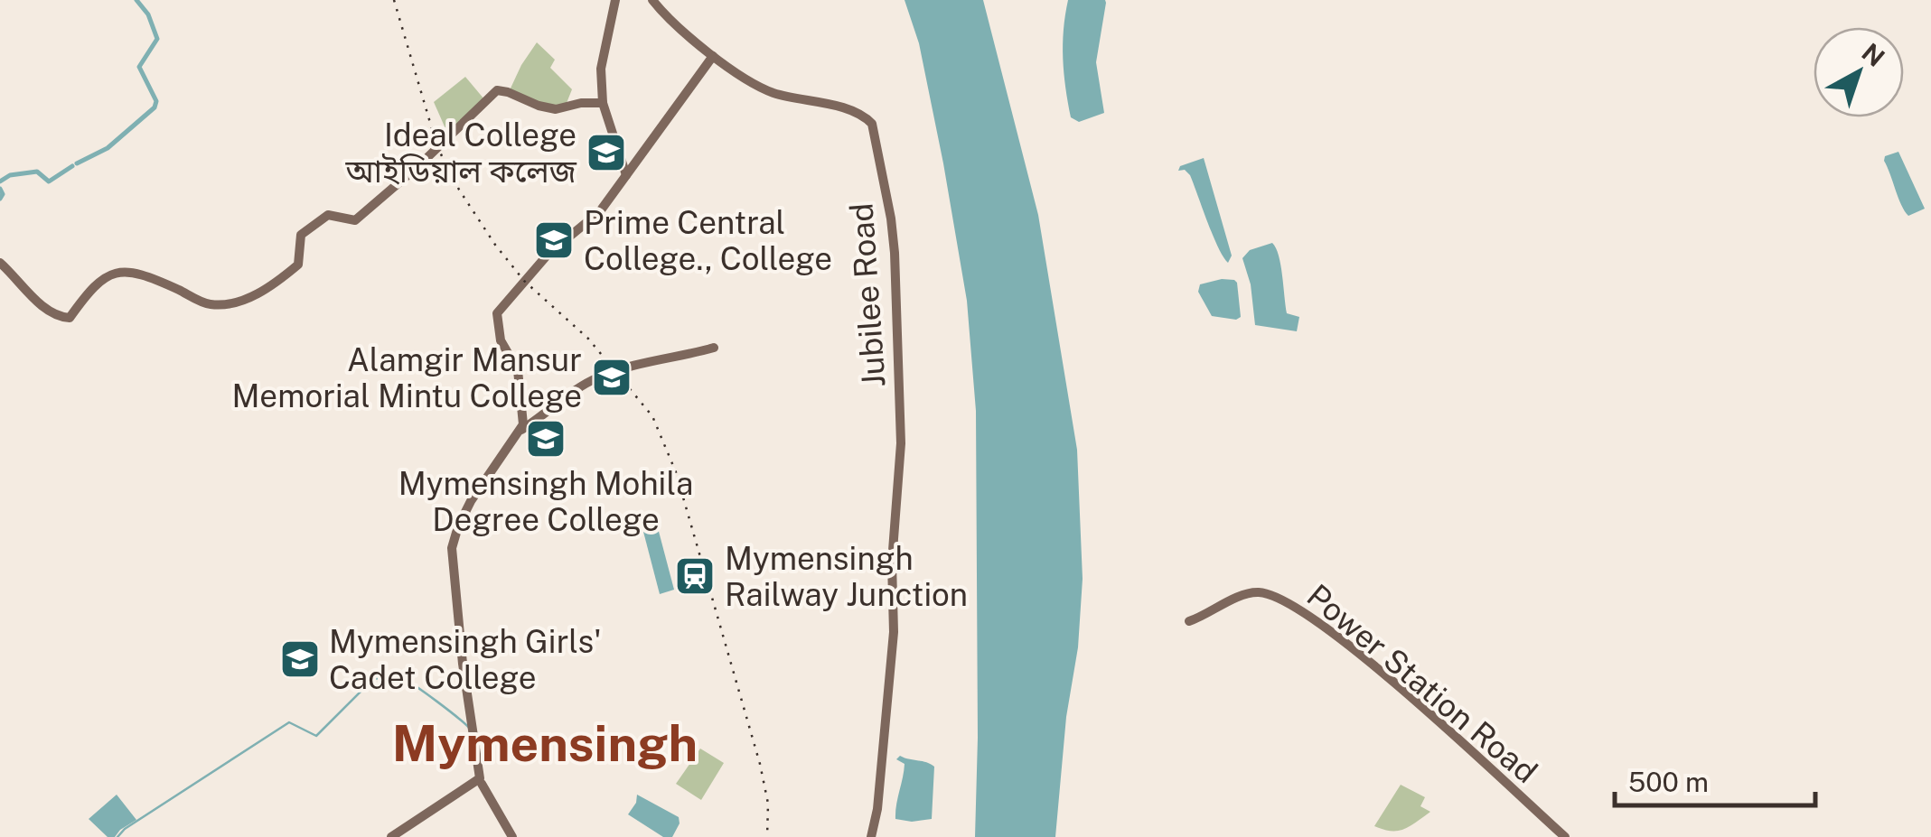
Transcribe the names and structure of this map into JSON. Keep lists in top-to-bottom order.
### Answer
{
  "streets": {
    "main road": ["Jubilee Road", "Power Station Road"]
  },
  "districts": ["Mymensingh"],
  "places": {
    "school or university": [
      "Ideal College আইডিয়াল কলেজ",
      "Prime Central College., College",
      "Alamgir Mansur Memorial Mintu College",
      "Mymensingh Mohila Degree College",
      "Mymensingh Girls' Cadet College"
    ],
    "station": ["Mymensingh Railway Junction"]
  },
  "scale_bar": "500 m",
  "north": "top right"
}
